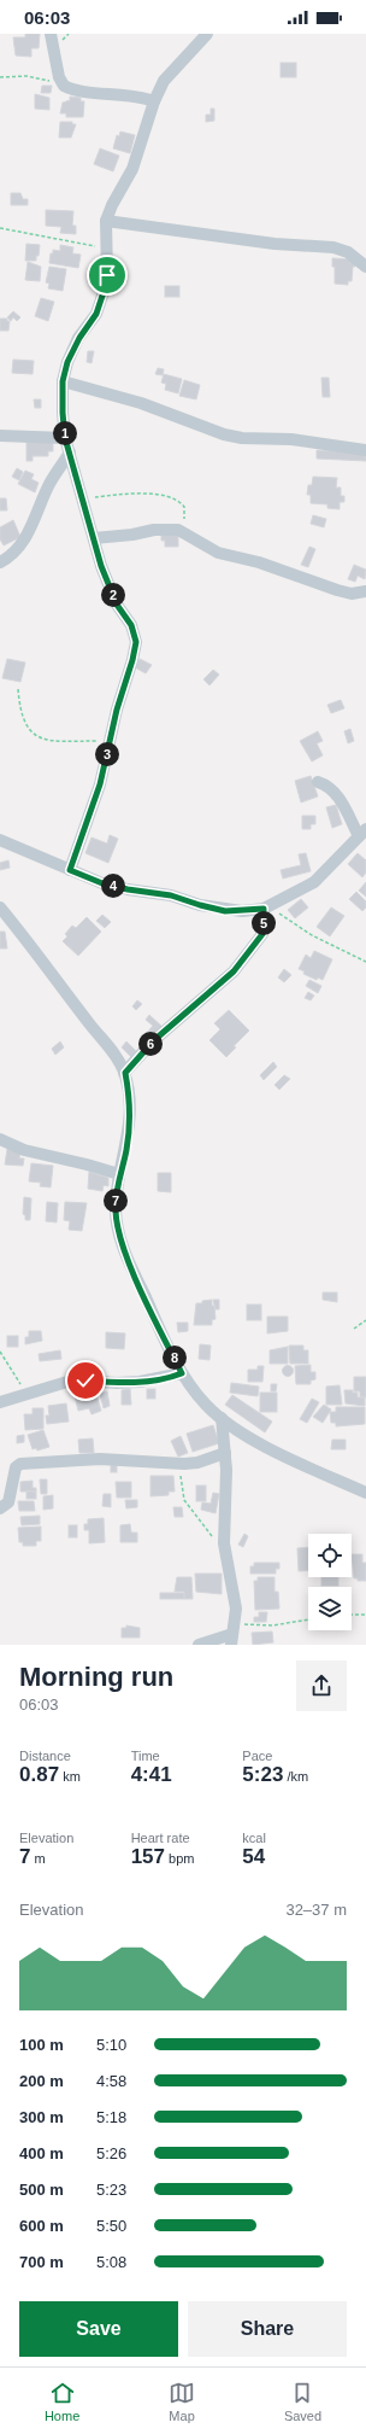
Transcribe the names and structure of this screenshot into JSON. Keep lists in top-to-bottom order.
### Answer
{
  "page": {
    "status": "06:03",
    "pins": [
      "1",
      "2",
      "3",
      "4",
      "5",
      "6",
      "7",
      "8"
    ],
    "heading": ["Morning run", "06:03"],
    "stats": [
      ["Distance", "0.87 km"],
      ["Time", "4:41"],
      ["Pace", "5:23 /km"],
      ["Elevation", "7 m"],
      ["Heart rate", "157 bpm"],
      ["kcal", "54"]
    ],
    "chart": ["Elevation", "32–37 m"],
    "list": [
      {
        "name": "100 m",
        "note": "5:10"
      },
      {
        "name": "200 m",
        "note": "4:58"
      },
      {
        "name": "300 m",
        "note": "5:18"
      },
      {
        "name": "400 m",
        "note": "5:26"
      },
      {
        "name": "500 m",
        "note": "5:23"
      },
      {
        "name": "600 m",
        "note": "5:50"
      },
      {
        "name": "700 m",
        "note": "5:08"
      }
    ],
    "buttons": ["Save", "Share"],
    "tabs": ["Home", "Map", "Saved"]
  }
}
